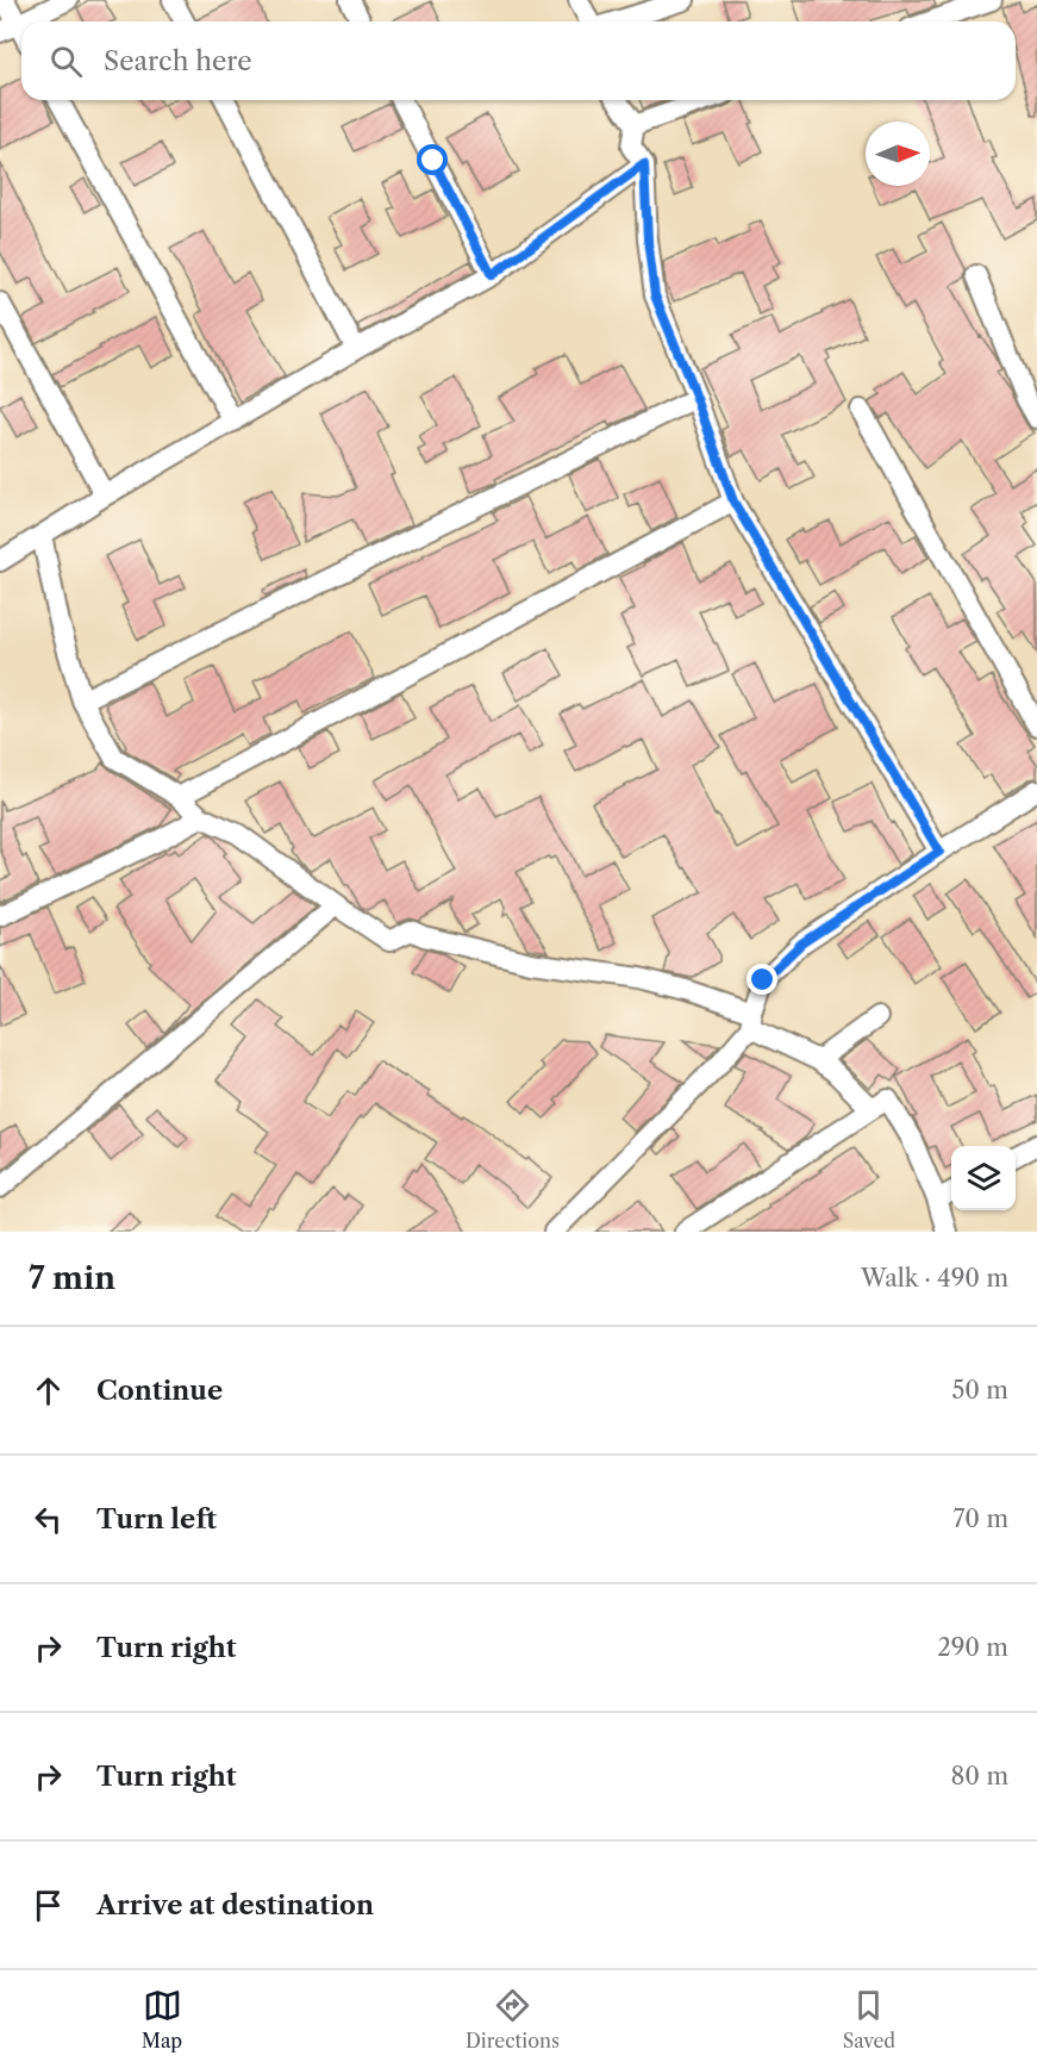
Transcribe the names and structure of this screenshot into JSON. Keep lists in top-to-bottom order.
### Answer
{
  "north": "right",
  "page": {
    "search": "Search here",
    "heading": ["7 min", "Walk · 490 m"],
    "list": [
      ["Continue", "50 m"],
      ["Turn left", "70 m"],
      ["Turn right", "290 m"],
      ["Turn right", "80 m"],
      "Arrive at destination"
    ],
    "nav": ["Map", "Directions", "Saved"]
  }
}
